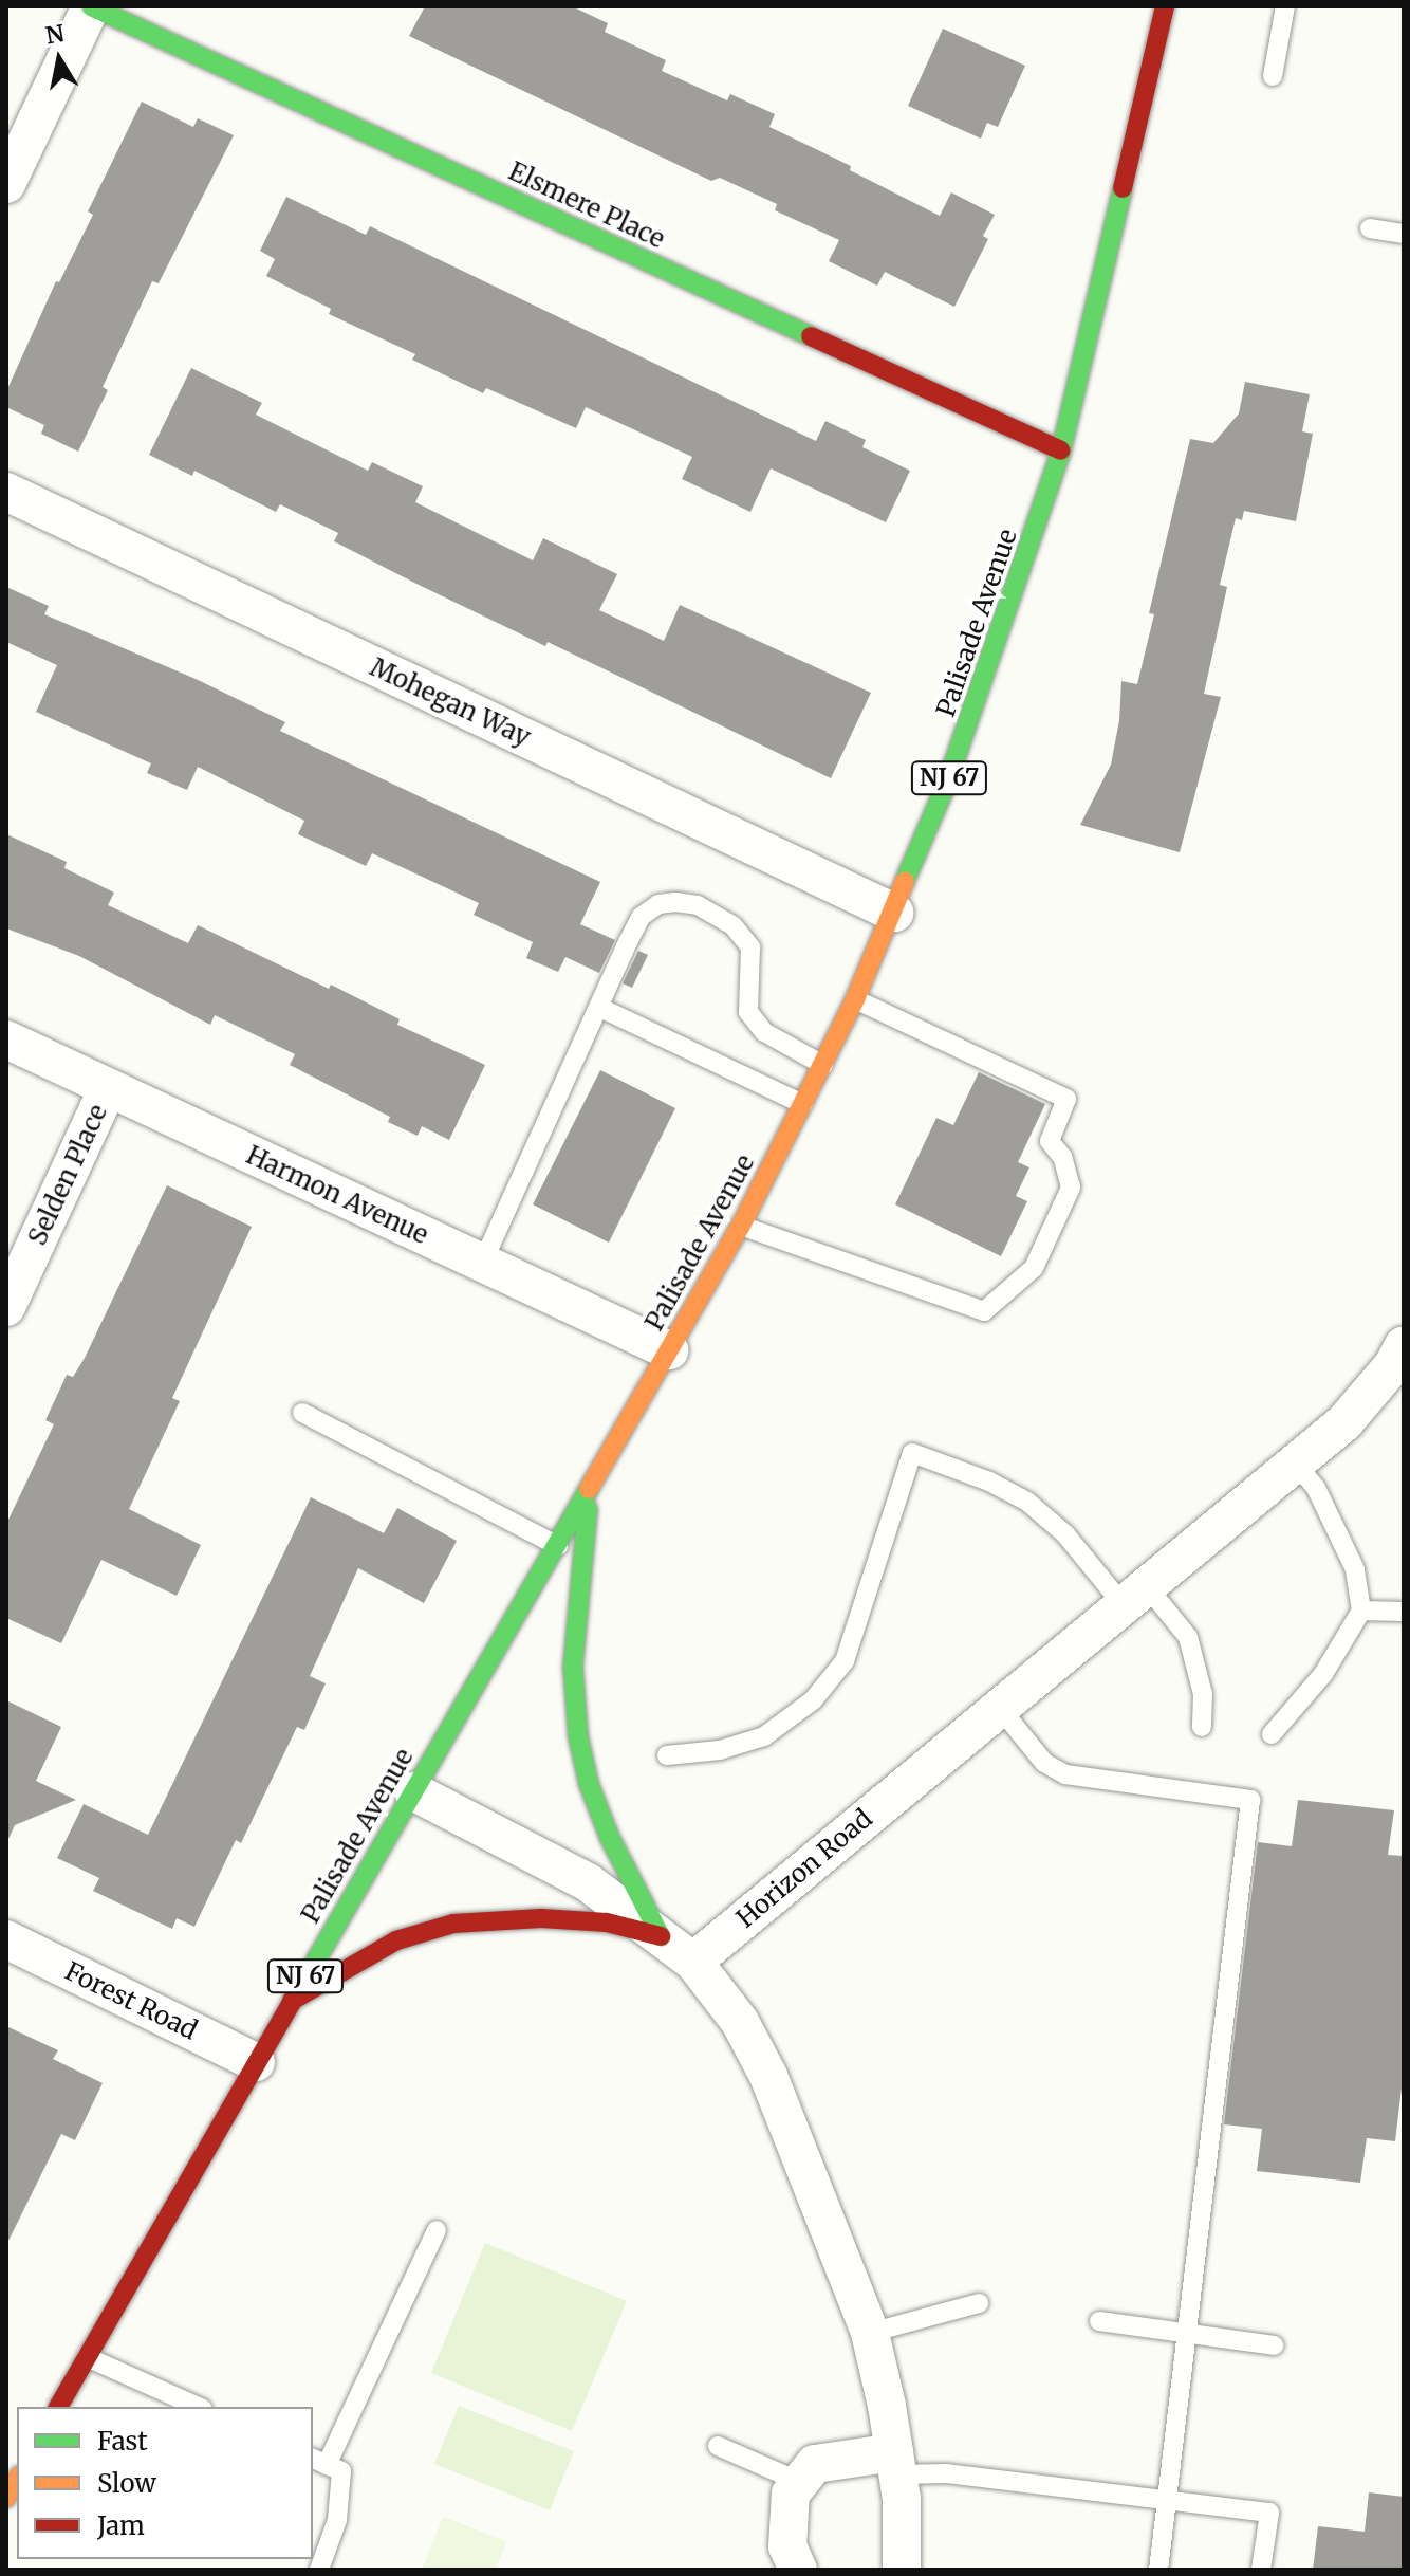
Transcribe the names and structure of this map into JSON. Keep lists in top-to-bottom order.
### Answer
{
  "streets": {
    "main road": ["Elsmere Place", "Palisade Avenue", "NJ 67"],
    "street": [
      "Mohegan Way",
      "Selden Place",
      "Harmon Avenue",
      "Horizon Road",
      "Forest Road"
    ]
  },
  "crossings": [
    ["Elsmere Place", "Palisade Avenue"],
    ["Palisade Avenue", "Mohegan Way"],
    ["Palisade Avenue", "Harmon Avenue"],
    ["Palisade Avenue", "Forest Road"],
    ["Selden Place", "Harmon Avenue"]
  ],
  "legend": ["Fast", "Slow", "Jam"],
  "north": "top"
}
